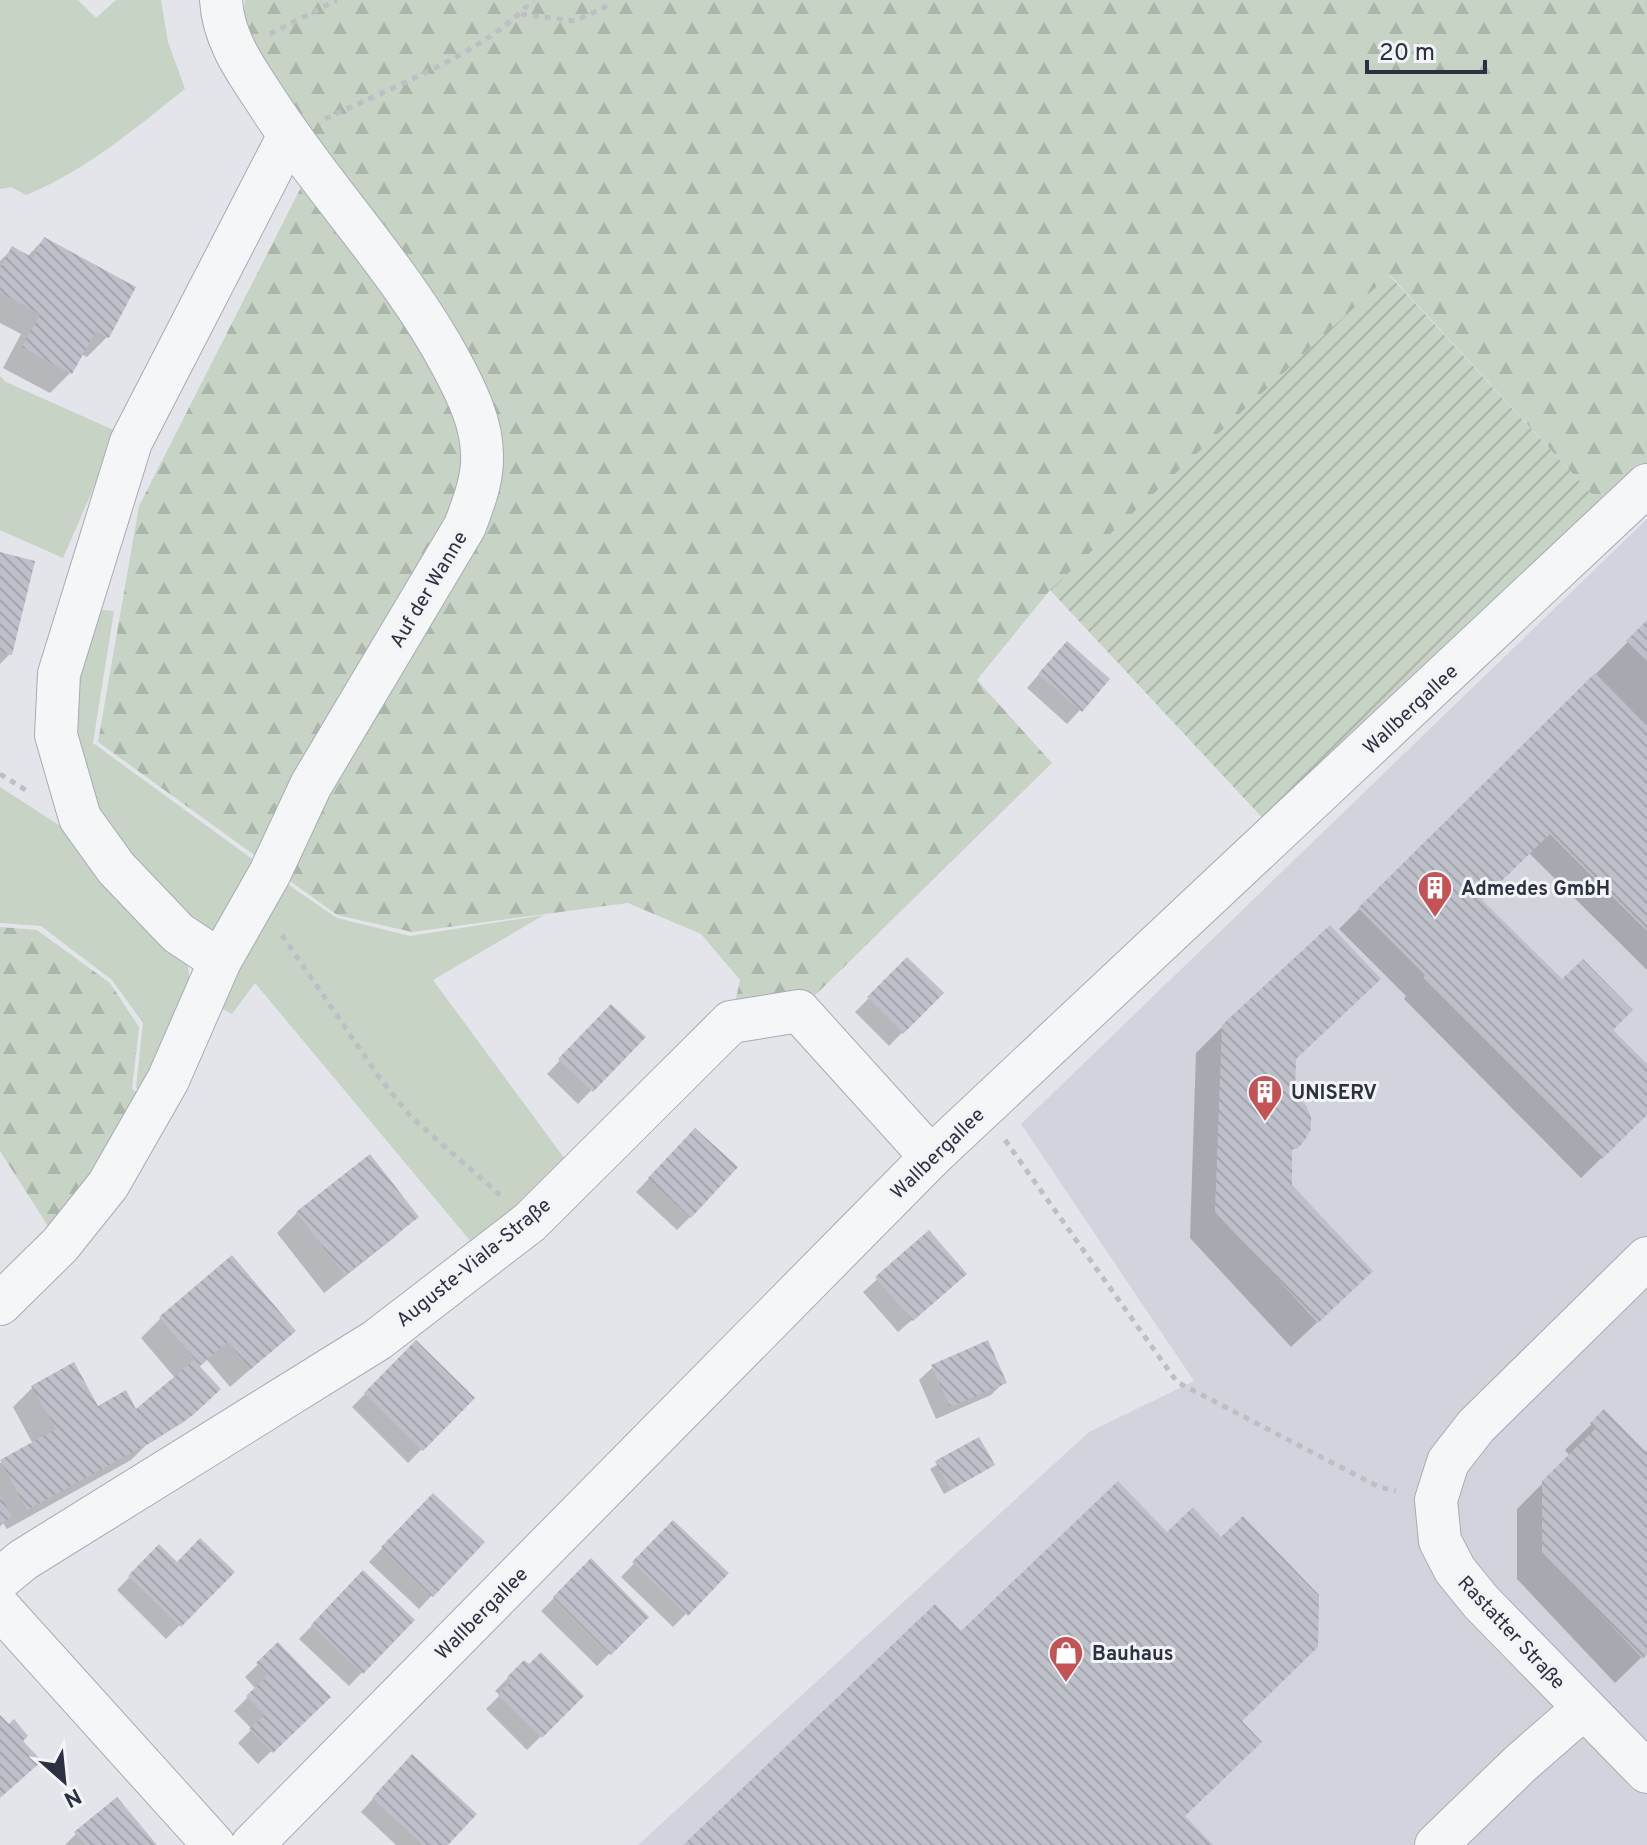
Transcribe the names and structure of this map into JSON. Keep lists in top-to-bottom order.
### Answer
{
  "streets": {
    "street": [
      "Auf der Wanne",
      "Wallbergallee",
      "Auguste-Viala-Straße",
      "Rastatter Straße"
    ]
  },
  "crossings": [
    ["Wallbergallee", "Auguste-Viala-Straße"]
  ],
  "places": {
    "building": ["Admedes GmbH", "UNISERV"],
    "shop": ["Bauhaus"]
  },
  "scale_bar": "20 m",
  "north": "bottom right"
}
